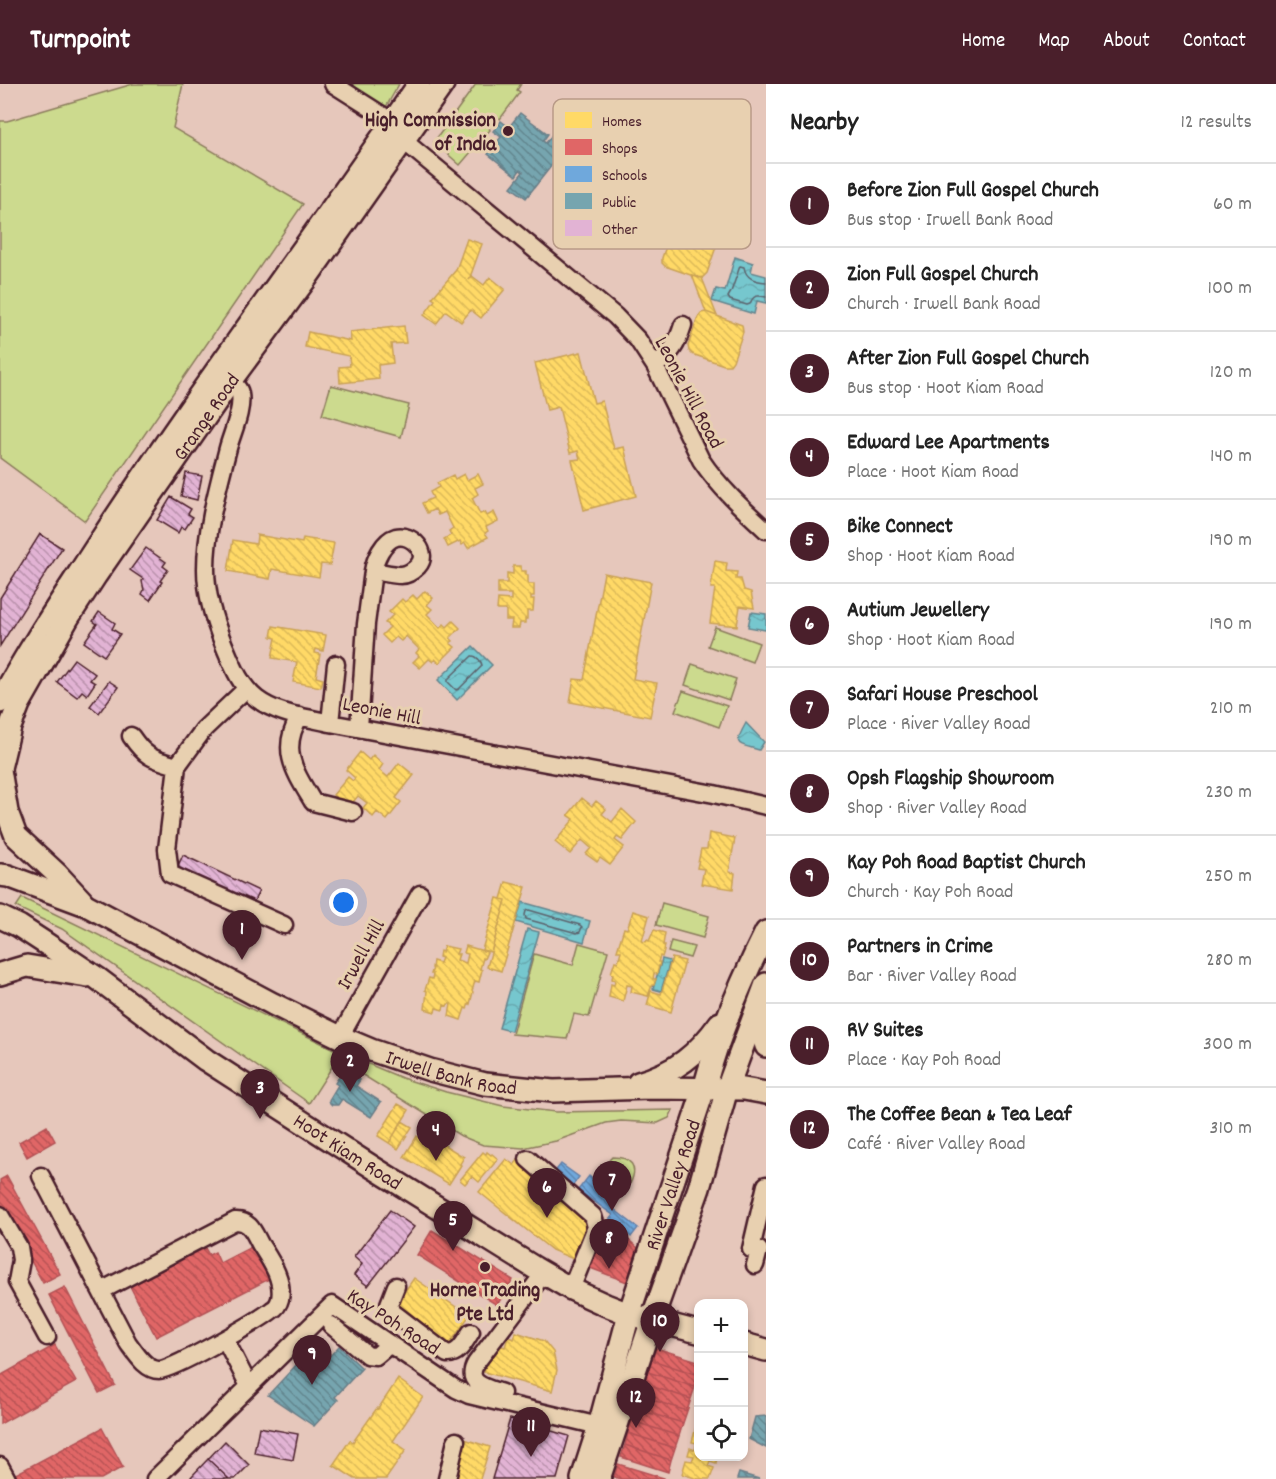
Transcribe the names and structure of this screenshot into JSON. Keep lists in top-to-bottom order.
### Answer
{
  "streets": {
    "main road": [
      "Grange Road",
      "Irwell Bank Road",
      "Hoot Kiam Road",
      "River Valley Road"
    ],
    "street": [
      "Leonie Hill Road",
      "Leonie Hill",
      "Irwell Hill",
      "Kay Poh Road"
    ]
  },
  "crossings": [
    ["Leonie Hill Road", "Grange Road"],
    ["Grange Road", "Leonie Hill"],
    ["Irwell Hill", "Irwell Bank Road"],
    ["Irwell Bank Road", "River Valley Road"],
    ["Hoot Kiam Road", "River Valley Road"],
    ["River Valley Road", "Kay Poh Road"]
  ],
  "places": ["High Commission of India", "Horne Trading Pte Ltd"],
  "legend": [
    "Homes",
    "Shops",
    "Schools",
    "Public",
    "Other"
  ],
  "page": {
    "header": "Turnpoint",
    "nav": [
      "Home",
      "Map",
      "About",
      "Contact"
    ],
    "heading": ["Nearby", "12 results"],
    "list": [
      {
        "mark": "1",
        "name": "Before Zion Full Gospel Church",
        "note": "Bus stop · Irwell Bank Road",
        "value": "60 m"
      },
      {
        "mark": "2",
        "name": "Zion Full Gospel Church",
        "note": "Church · Irwell Bank Road",
        "value": "100 m"
      },
      {
        "mark": "3",
        "name": "After Zion Full Gospel Church",
        "note": "Bus stop · Hoot Kiam Road",
        "value": "120 m"
      },
      {
        "mark": "4",
        "name": "Edward Lee Apartments",
        "note": "Place · Hoot Kiam Road",
        "value": "140 m"
      },
      {
        "mark": "5",
        "name": "Bike Connect",
        "note": "Shop · Hoot Kiam Road",
        "value": "190 m"
      },
      {
        "mark": "6",
        "name": "Autium Jewellery",
        "note": "Shop · Hoot Kiam Road",
        "value": "190 m"
      },
      {
        "mark": "7",
        "name": "Safari House Preschool",
        "note": "Place · River Valley Road",
        "value": "210 m"
      },
      {
        "mark": "8",
        "name": "Opsh Flagship Showroom",
        "note": "Shop · River Valley Road",
        "value": "230 m"
      },
      {
        "mark": "9",
        "name": "Kay Poh Road Baptist Church",
        "note": "Church · Kay Poh Road",
        "value": "250 m"
      },
      {
        "mark": "10",
        "name": "Partners in Crime",
        "note": "Bar · River Valley Road",
        "value": "280 m"
      },
      {
        "mark": "11",
        "name": "RV Suites",
        "note": "Place · Kay Poh Road",
        "value": "300 m"
      },
      {
        "mark": "12",
        "name": "The Coffee Bean & Tea Leaf",
        "note": "Café · River Valley Road",
        "value": "310 m"
      }
    ],
    "pins": [
      "1",
      "2",
      "3",
      "4",
      "7",
      "6",
      "5",
      "8",
      "10",
      "9",
      "12",
      "11"
    ],
    "map_buttons": ["+", "−"]
  }
}
